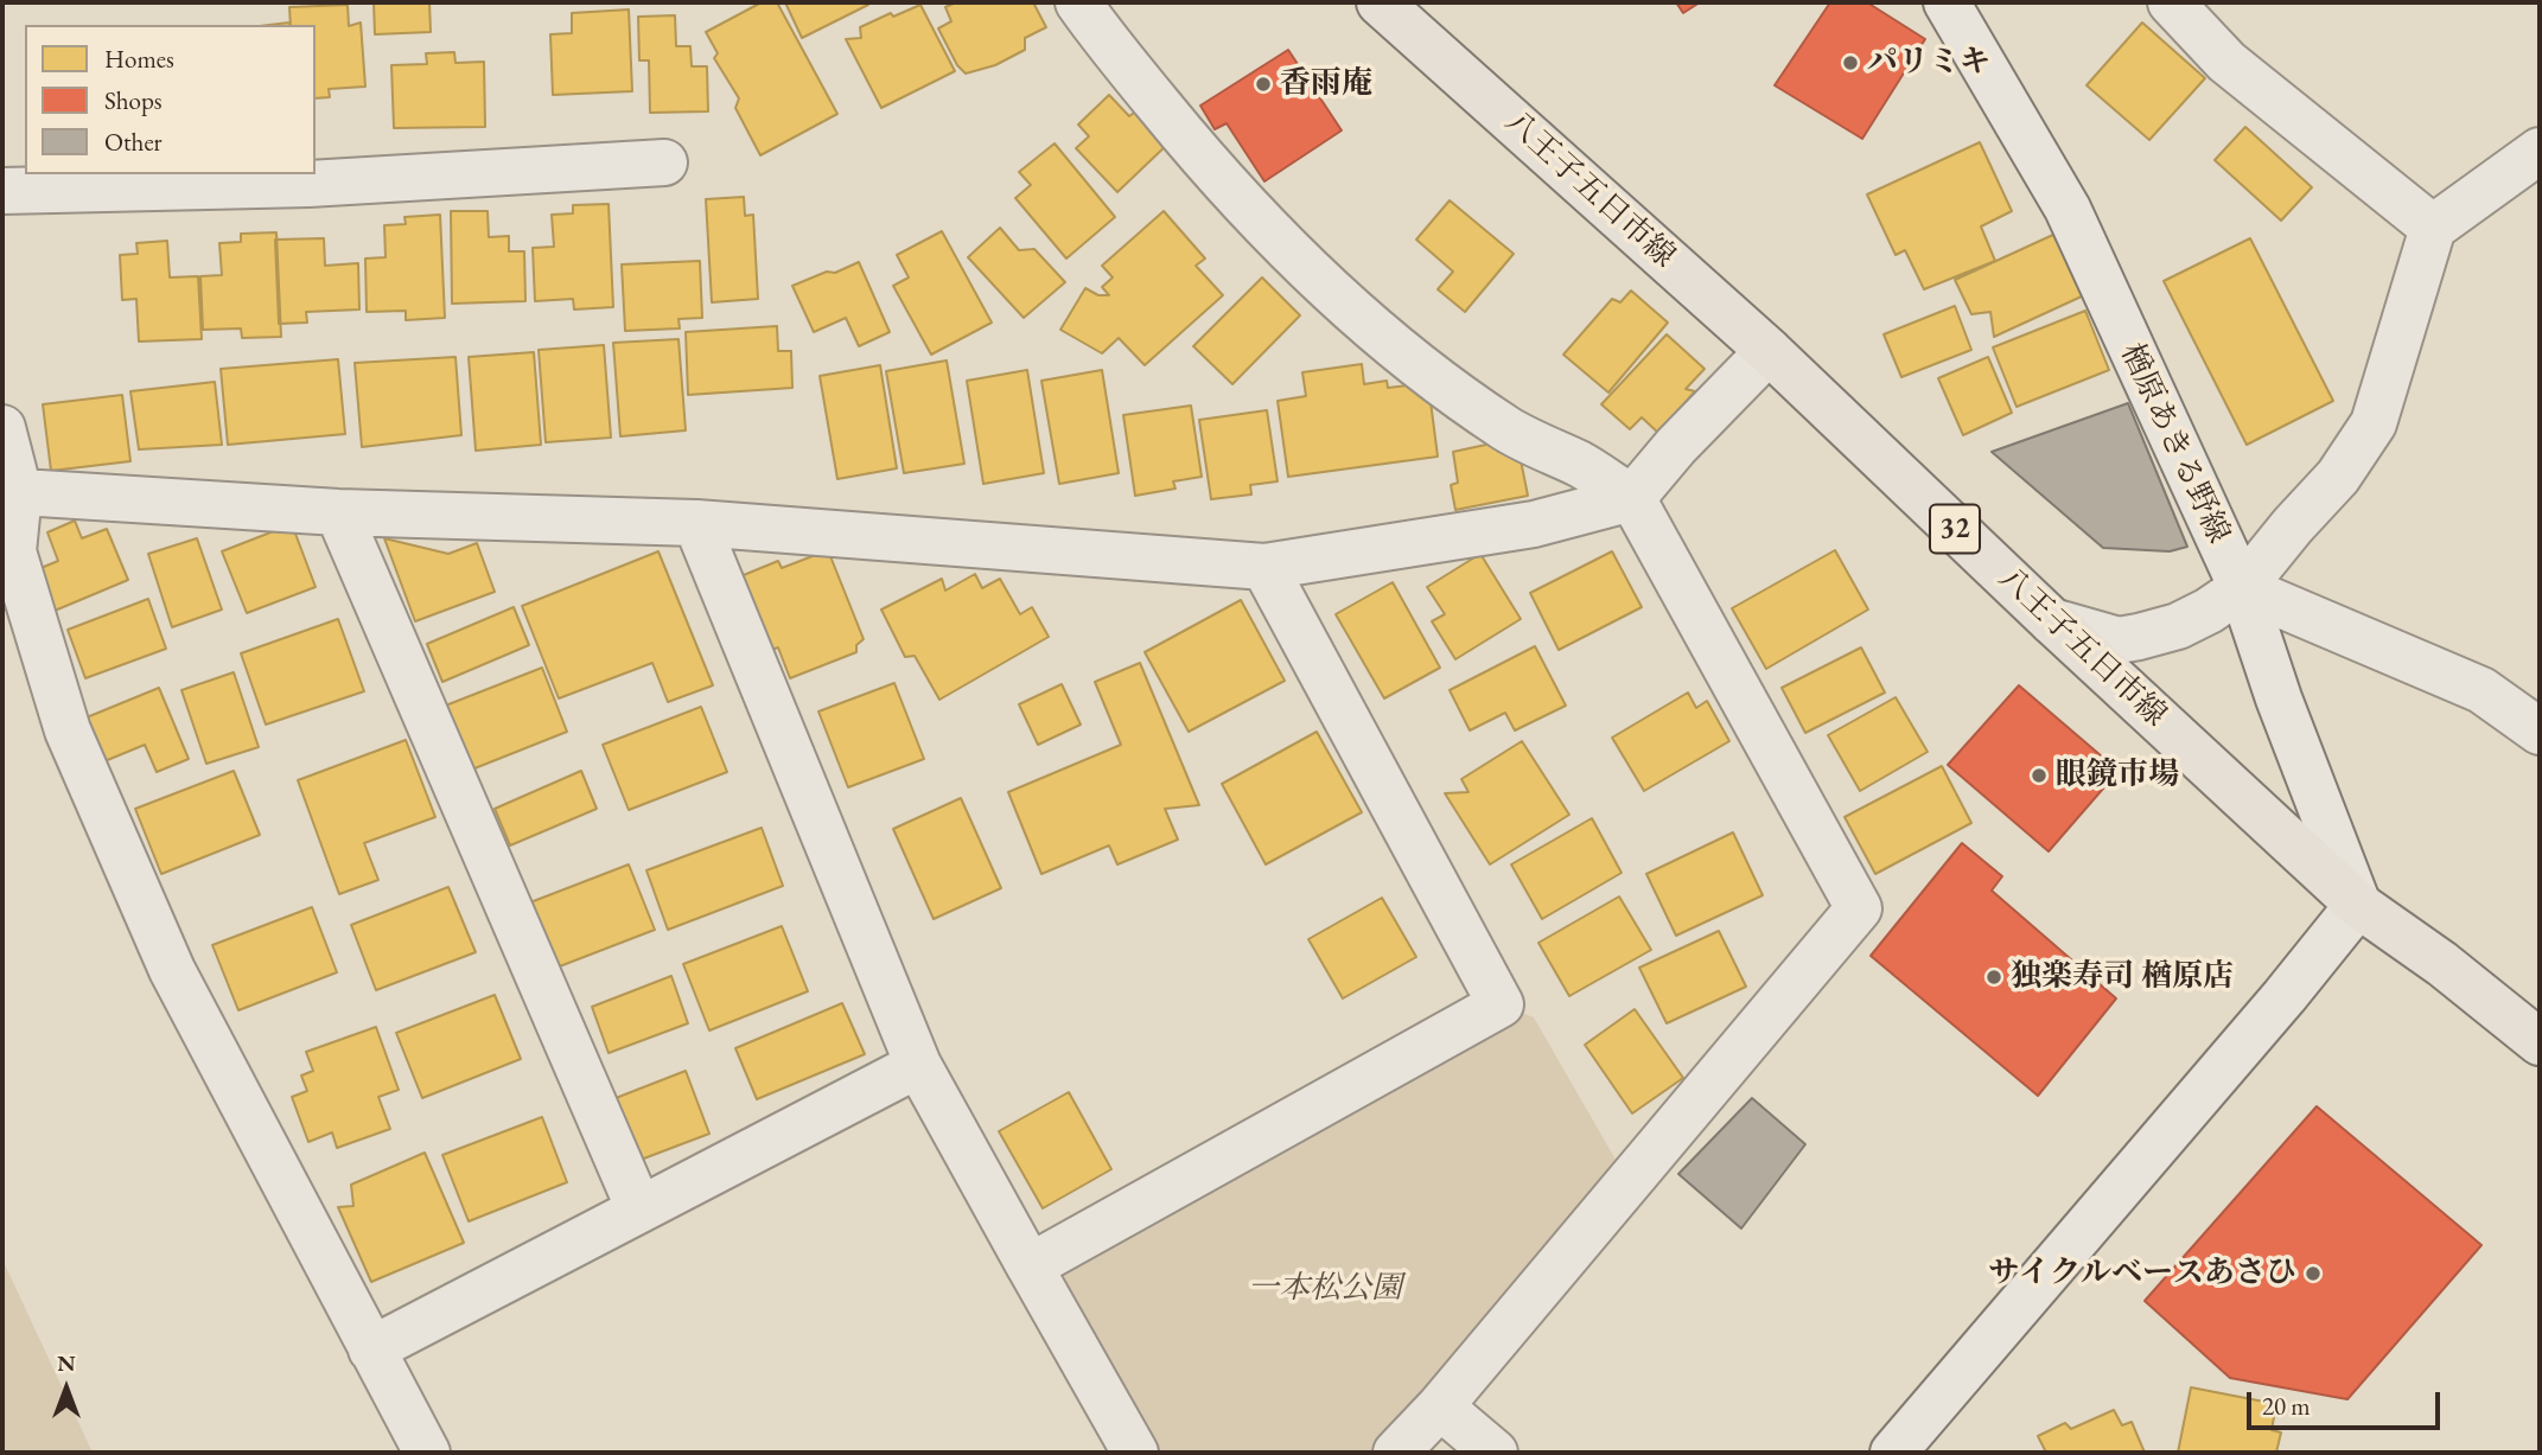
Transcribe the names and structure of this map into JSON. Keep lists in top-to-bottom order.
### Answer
{
  "streets": {
    "main road": ["八王子五日市線", "32"],
    "street": ["楢原あきる野線"]
  },
  "crossings": [
    ["八王子五日市線", "楢原あきる野線"]
  ],
  "parks": ["一本松公園"],
  "places": [
    "パリミキ",
    "香雨庵",
    "眼鏡市場",
    "独楽寿司 楢原店",
    "サイクルベースあさひ"
  ],
  "legend": ["Homes", "Shops", "Other"],
  "scale_bar": "20 m",
  "north": "top"
}
